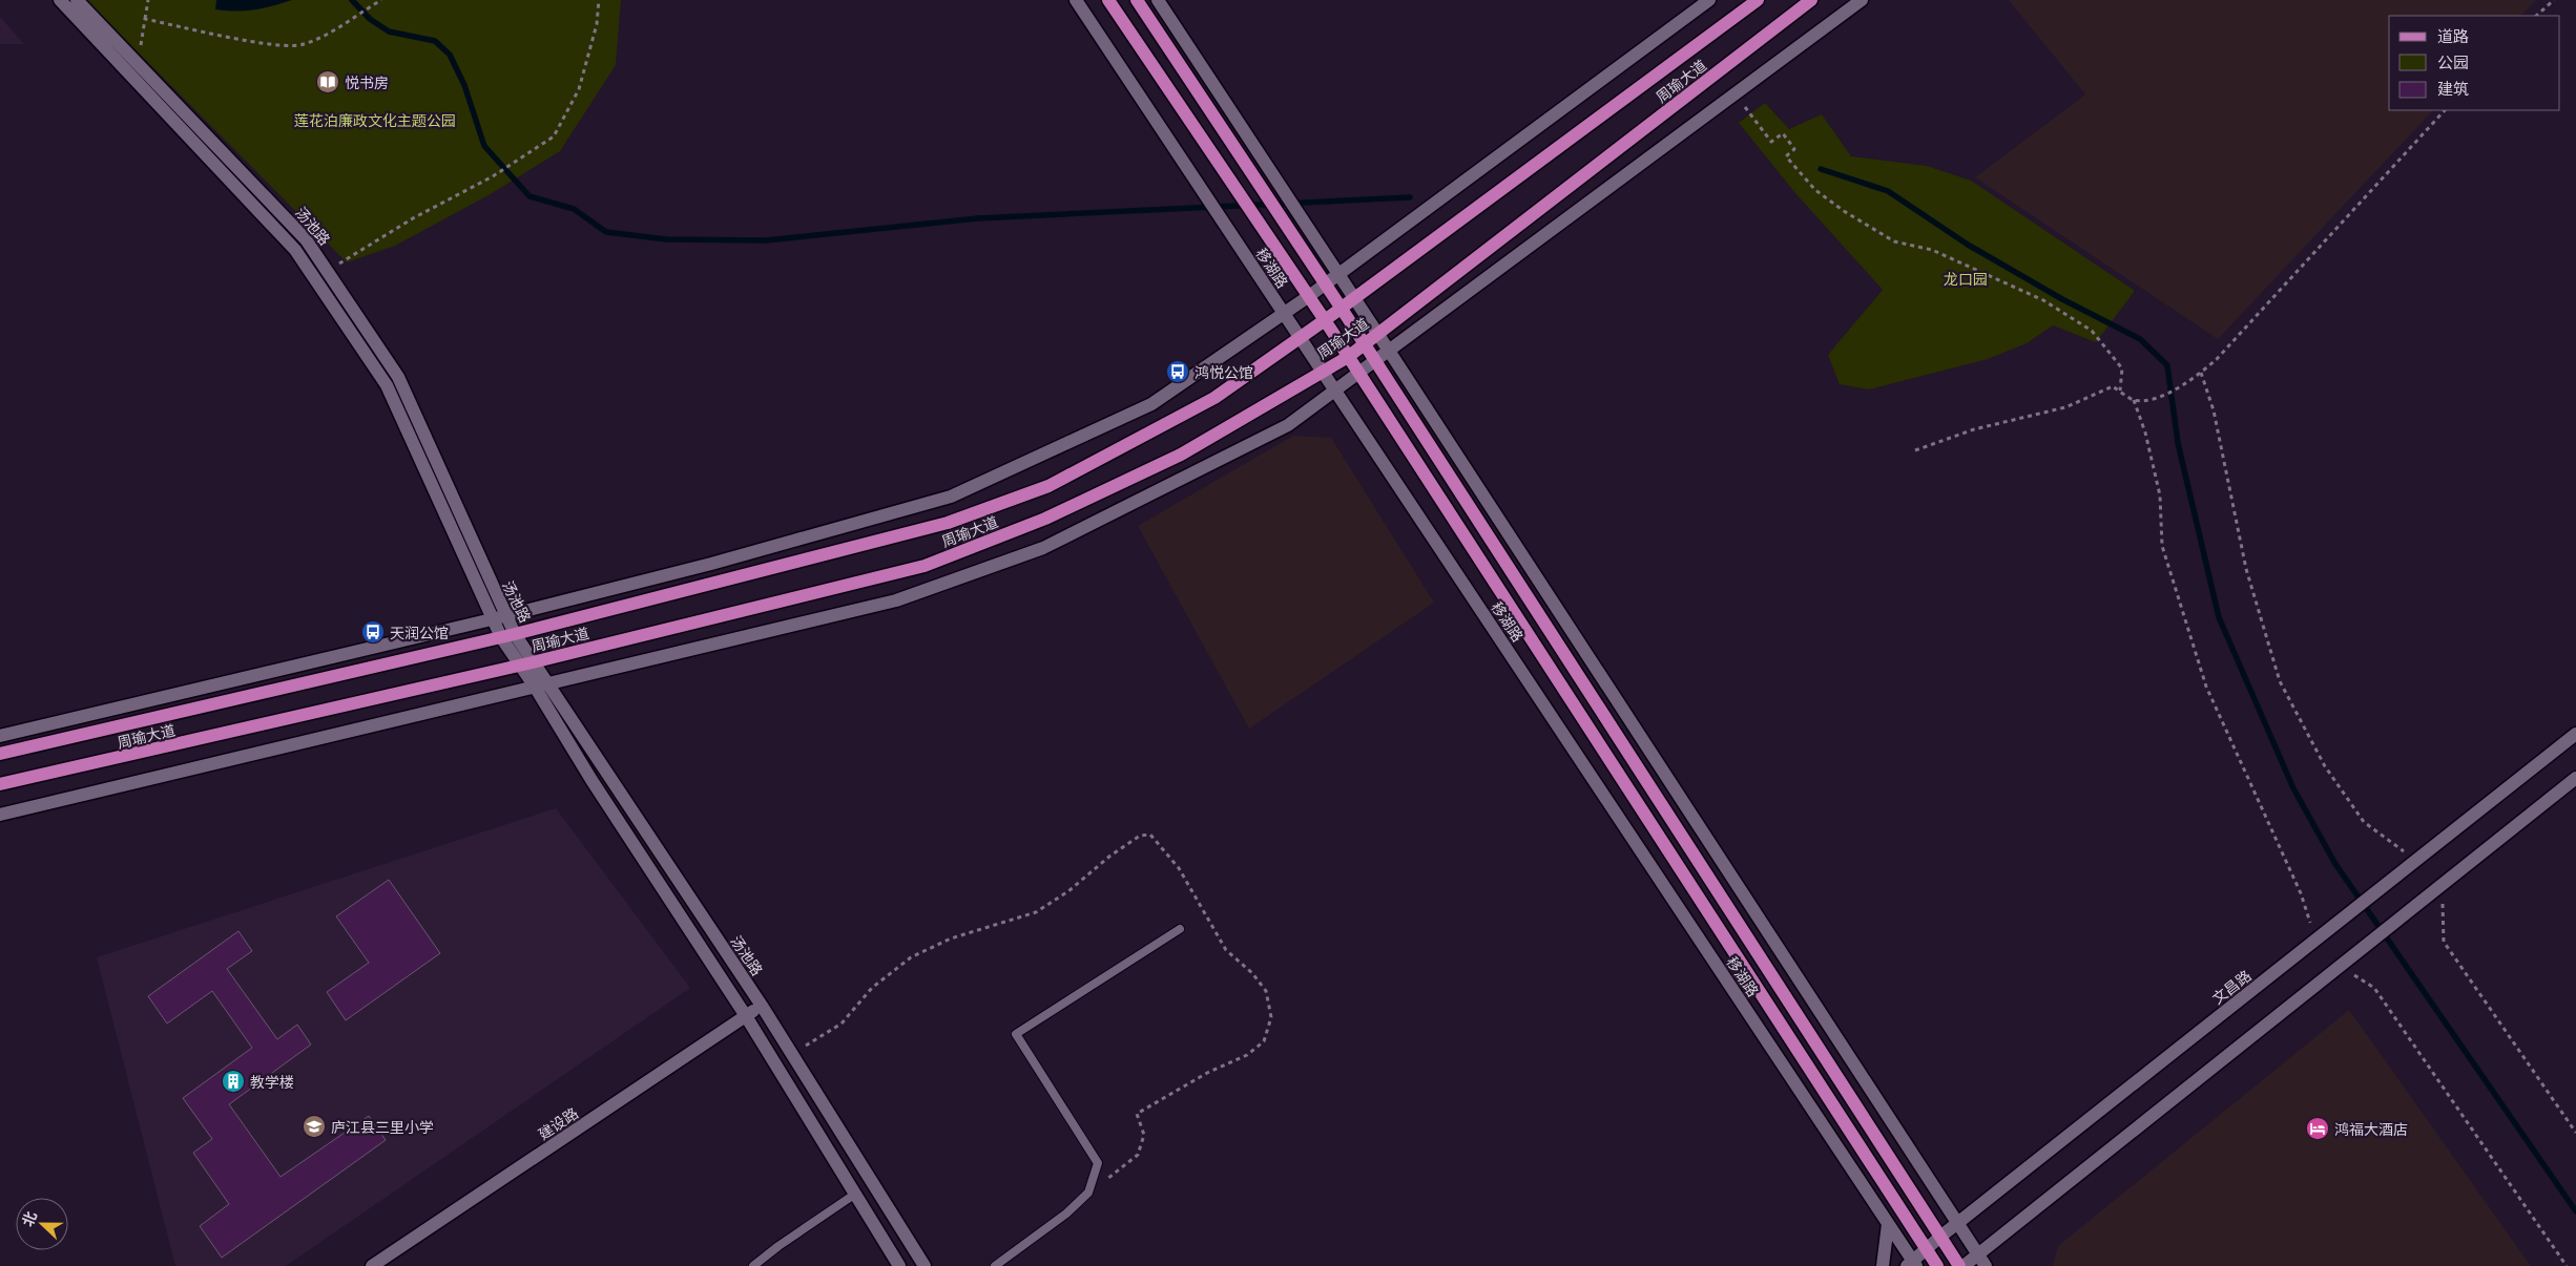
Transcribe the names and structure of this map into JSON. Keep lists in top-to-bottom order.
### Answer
{
  "streets": {
    "main road": ["周瑜大道", "移湖路"],
    "street": ["汤池路", "文昌路", "建设路"]
  },
  "crossings": [
    ["周瑜大道", "汤池路"],
    ["周瑜大道", "移湖路"],
    ["汤池路", "建设路"],
    ["移湖路", "文昌路"]
  ],
  "parks": ["莲花泊廉政文化主题公园", "龙口园"],
  "places": {
    "library": ["悦书房"],
    "bus stop": ["鸿悦公馆", "天润公馆"],
    "building": ["教学楼"],
    "school or university": ["庐江县三里小学"],
    "hotel": ["鸿福大酒店"]
  },
  "legend": ["道路", "公园", "建筑"],
  "north": "left"
}
